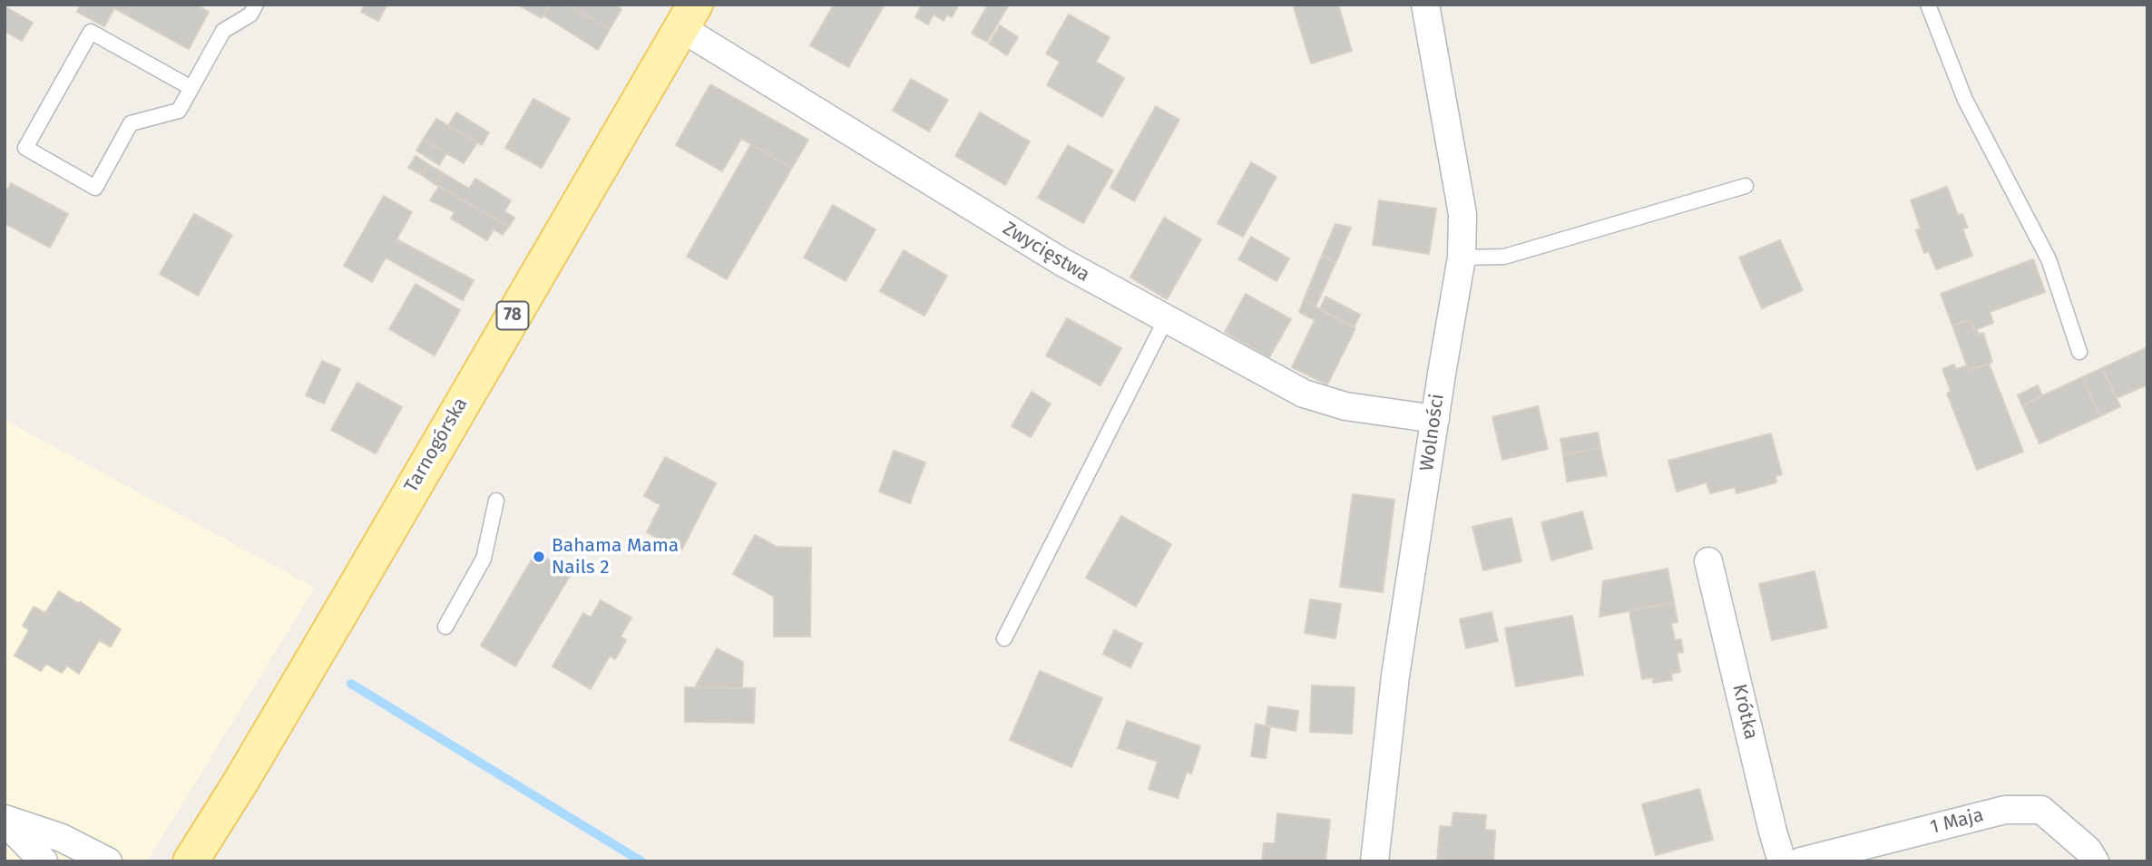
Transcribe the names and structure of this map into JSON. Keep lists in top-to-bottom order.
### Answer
{
  "streets": {
    "main road": ["78", "Tarnogórska"],
    "street": [
      "Zwycięstwa",
      "Wolności",
      "Krótka",
      "1 Maja"
    ]
  },
  "crossings": [
    ["Zwycięstwa", "Wolności"],
    ["Zwycięstwa", "Tarnogórska"]
  ],
  "places": ["Bahama Mama Nails 2"]
}
